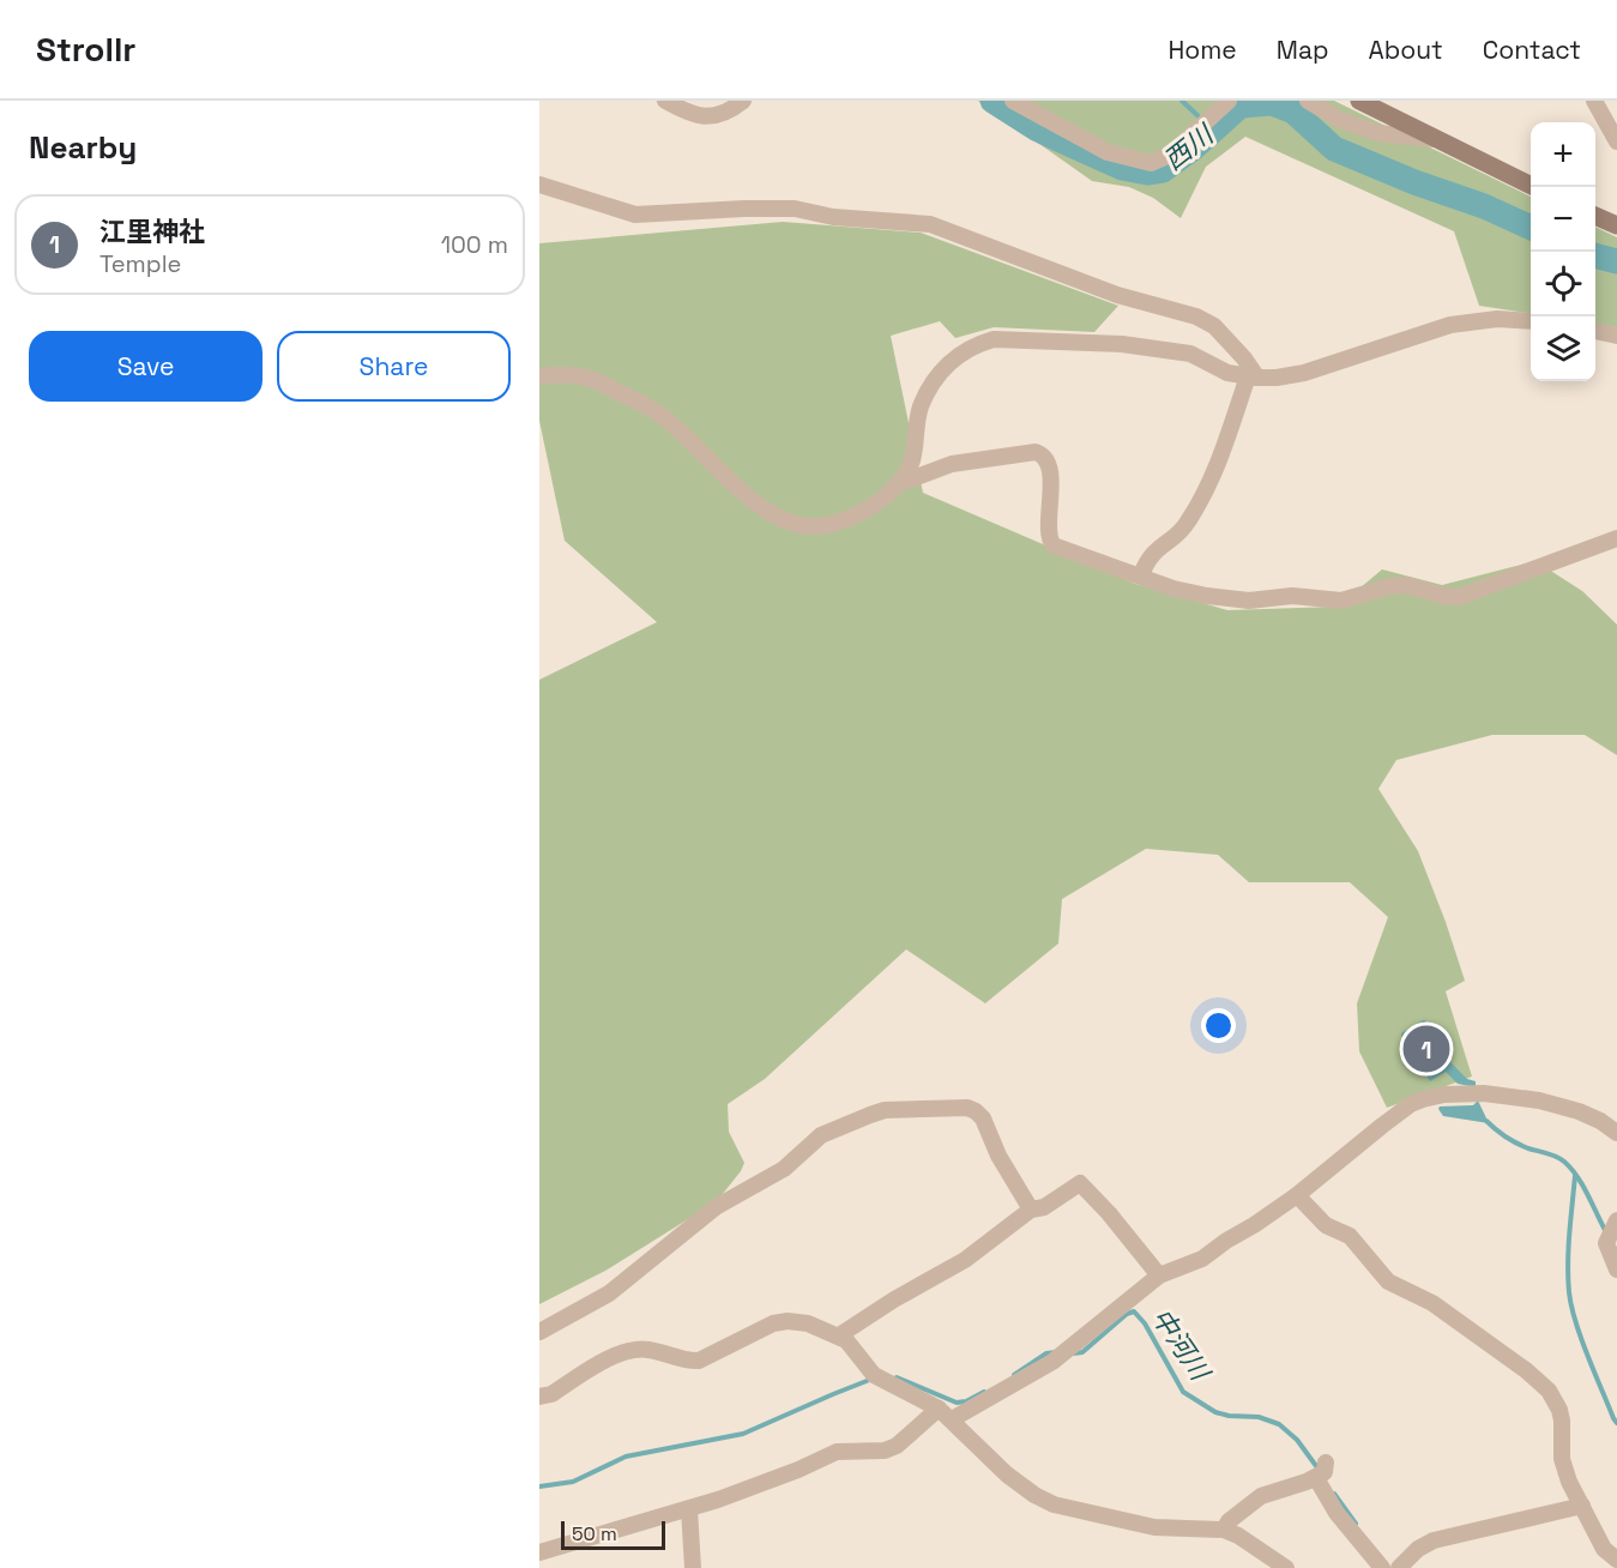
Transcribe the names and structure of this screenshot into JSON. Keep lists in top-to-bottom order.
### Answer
{
  "water": ["西川", "中河川"],
  "scale_bar": "50 m",
  "page": {
    "header": "Strollr",
    "nav": [
      "Home",
      "Map",
      "About",
      "Contact"
    ],
    "heading": "Nearby",
    "map_buttons": ["+", "−"],
    "list": [
      {
        "mark": "1",
        "name": "江里神社",
        "note": "Temple",
        "value": "100 m"
      }
    ],
    "buttons": ["Save", "Share"],
    "pins": "1",
    "scale": "50 m"
  }
}
